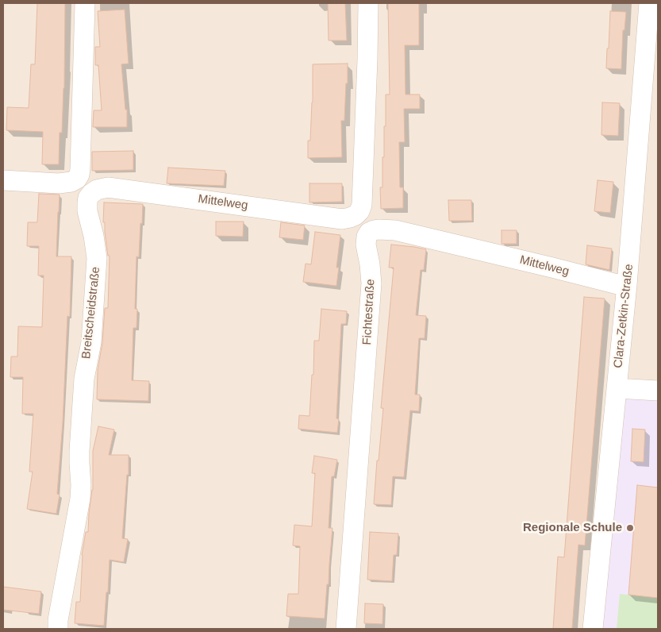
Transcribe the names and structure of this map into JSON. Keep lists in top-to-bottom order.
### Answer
{
  "streets": {
    "street": [
      "Mittelweg",
      "Fichtestraße",
      "Breitscheidstraße",
      "Clara-Zetkin-Straße"
    ]
  },
  "crossings": [
    ["Mittelweg", "Fichtestraße"],
    ["Mittelweg", "Breitscheidstraße"],
    ["Mittelweg", "Clara-Zetkin-Straße"]
  ],
  "places": ["Regionale Schule"]
}
